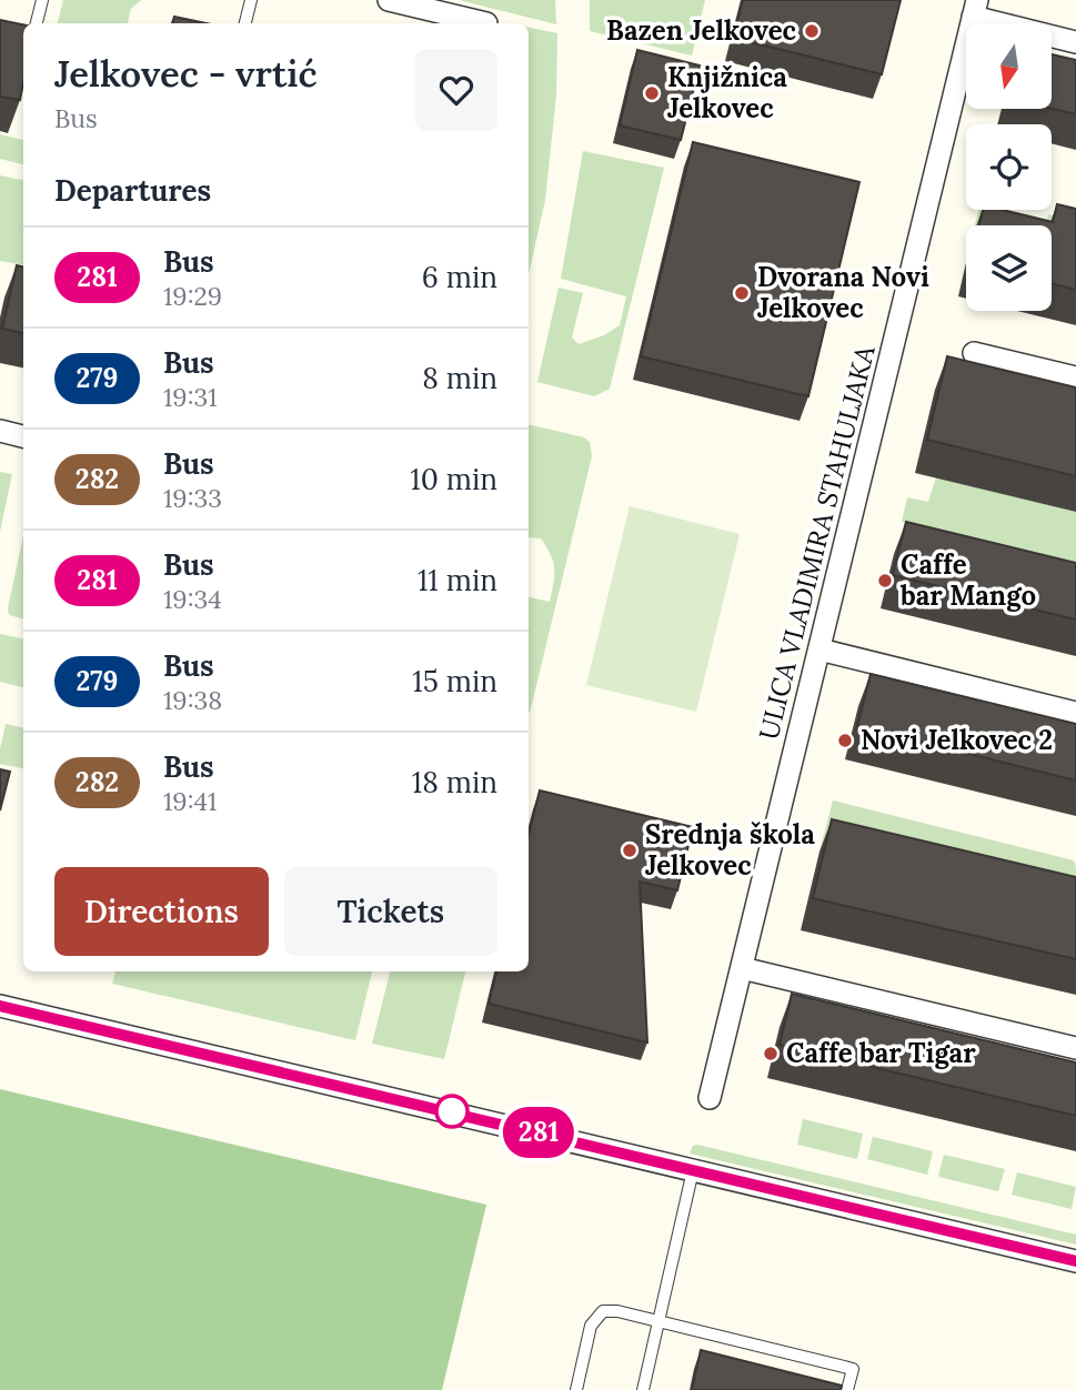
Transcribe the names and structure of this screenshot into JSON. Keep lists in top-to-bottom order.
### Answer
{
  "streets": {
    "street": ["ULICA VLADIMIRA STAHULJAKA"]
  },
  "places": [
    "Bazen Jelkovec",
    "Knjižnica Jelkovec",
    "Dvorana Novi Jelkovec",
    "Caffe bar Mango",
    "Novi Jelkovec 2",
    "Srednja škola Jelkovec",
    "Caffe bar Tigar"
  ],
  "lines": ["bus line 281"],
  "north": "bottom",
  "page": {
    "on_map": "281",
    "heading": [
      ["Jelkovec - vrtić", "Bus"],
      "Departures"
    ],
    "list": [
      {
        "mark": "281",
        "name": "Bus",
        "note": "19:29",
        "value": "6 min"
      },
      {
        "mark": "279",
        "name": "Bus",
        "note": "19:31",
        "value": "8 min"
      },
      {
        "mark": "282",
        "name": "Bus",
        "note": "19:33",
        "value": "10 min"
      },
      {
        "mark": "281",
        "name": "Bus",
        "note": "19:34",
        "value": "11 min"
      },
      {
        "mark": "279",
        "name": "Bus",
        "note": "19:38",
        "value": "15 min"
      },
      {
        "mark": "282",
        "name": "Bus",
        "note": "19:41",
        "value": "18 min"
      }
    ],
    "buttons": ["Directions", "Tickets"]
  }
}
